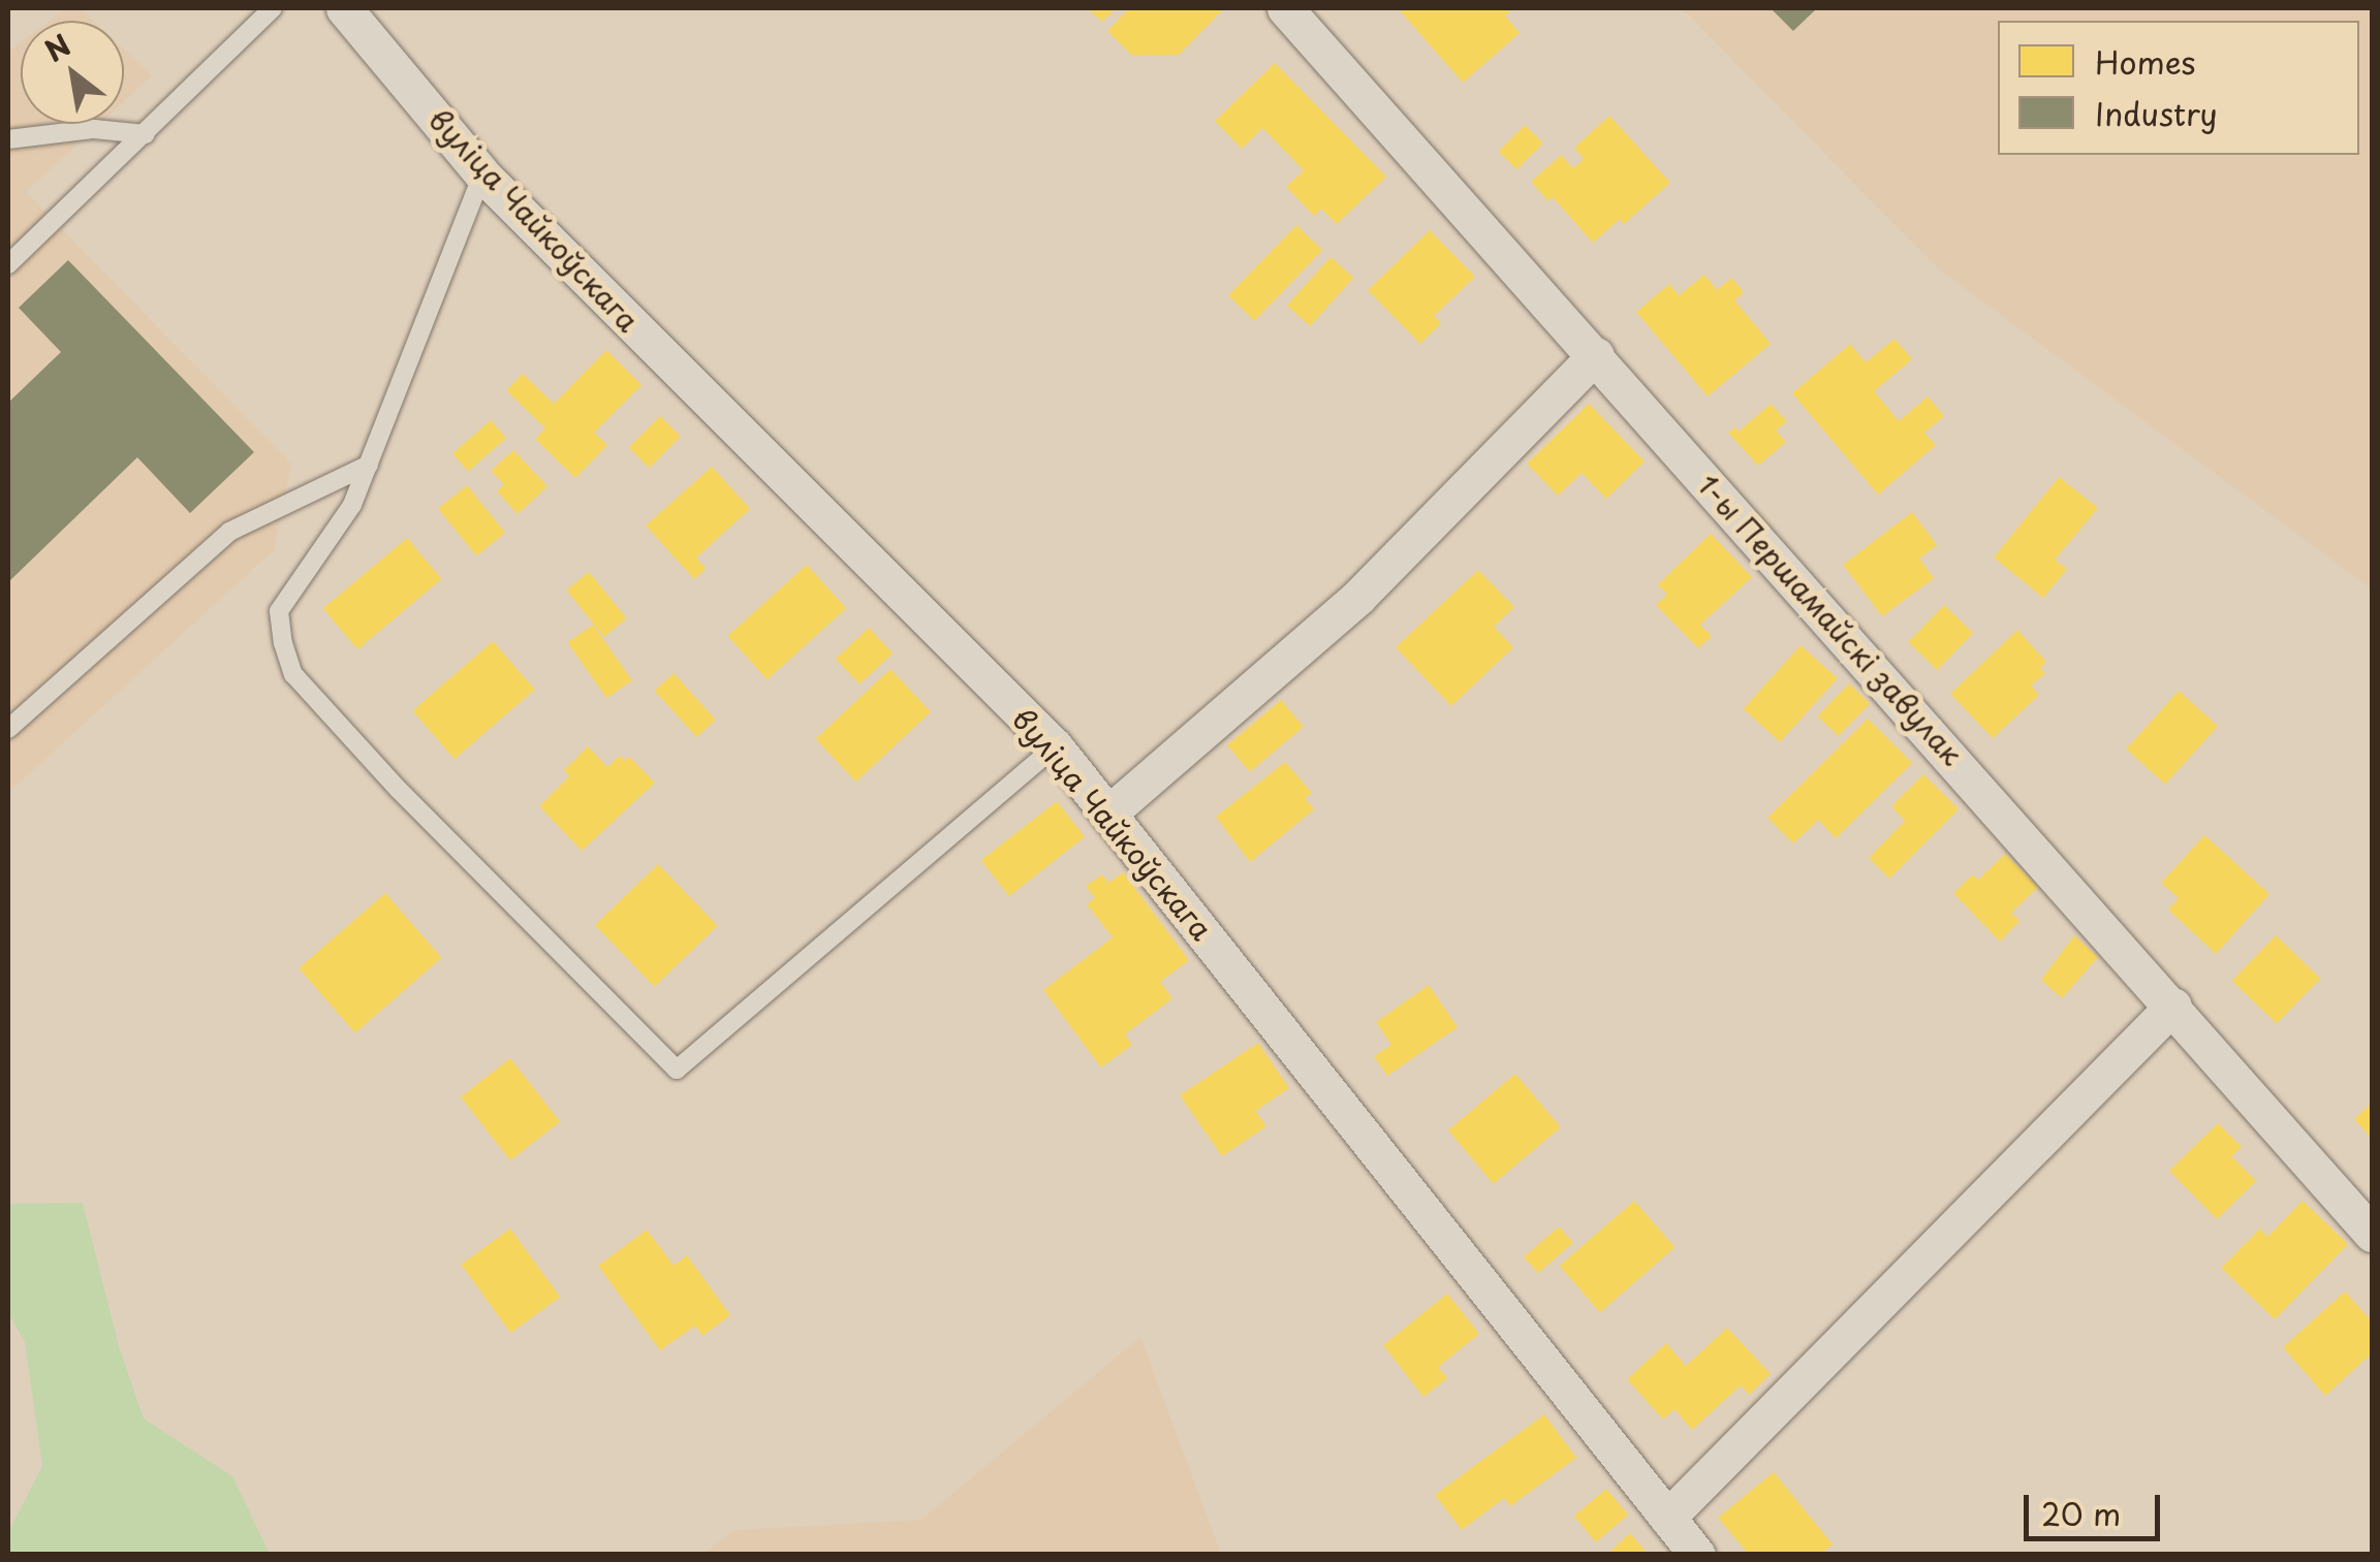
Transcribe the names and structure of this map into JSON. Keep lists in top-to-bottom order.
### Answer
{
  "streets": {
    "street": ["вуліца Чайкоўскага", "1-ы Першамайскі завулак"]
  },
  "legend": ["Homes", "Industry"],
  "scale_bar": "20 m",
  "north": "top left"
}
